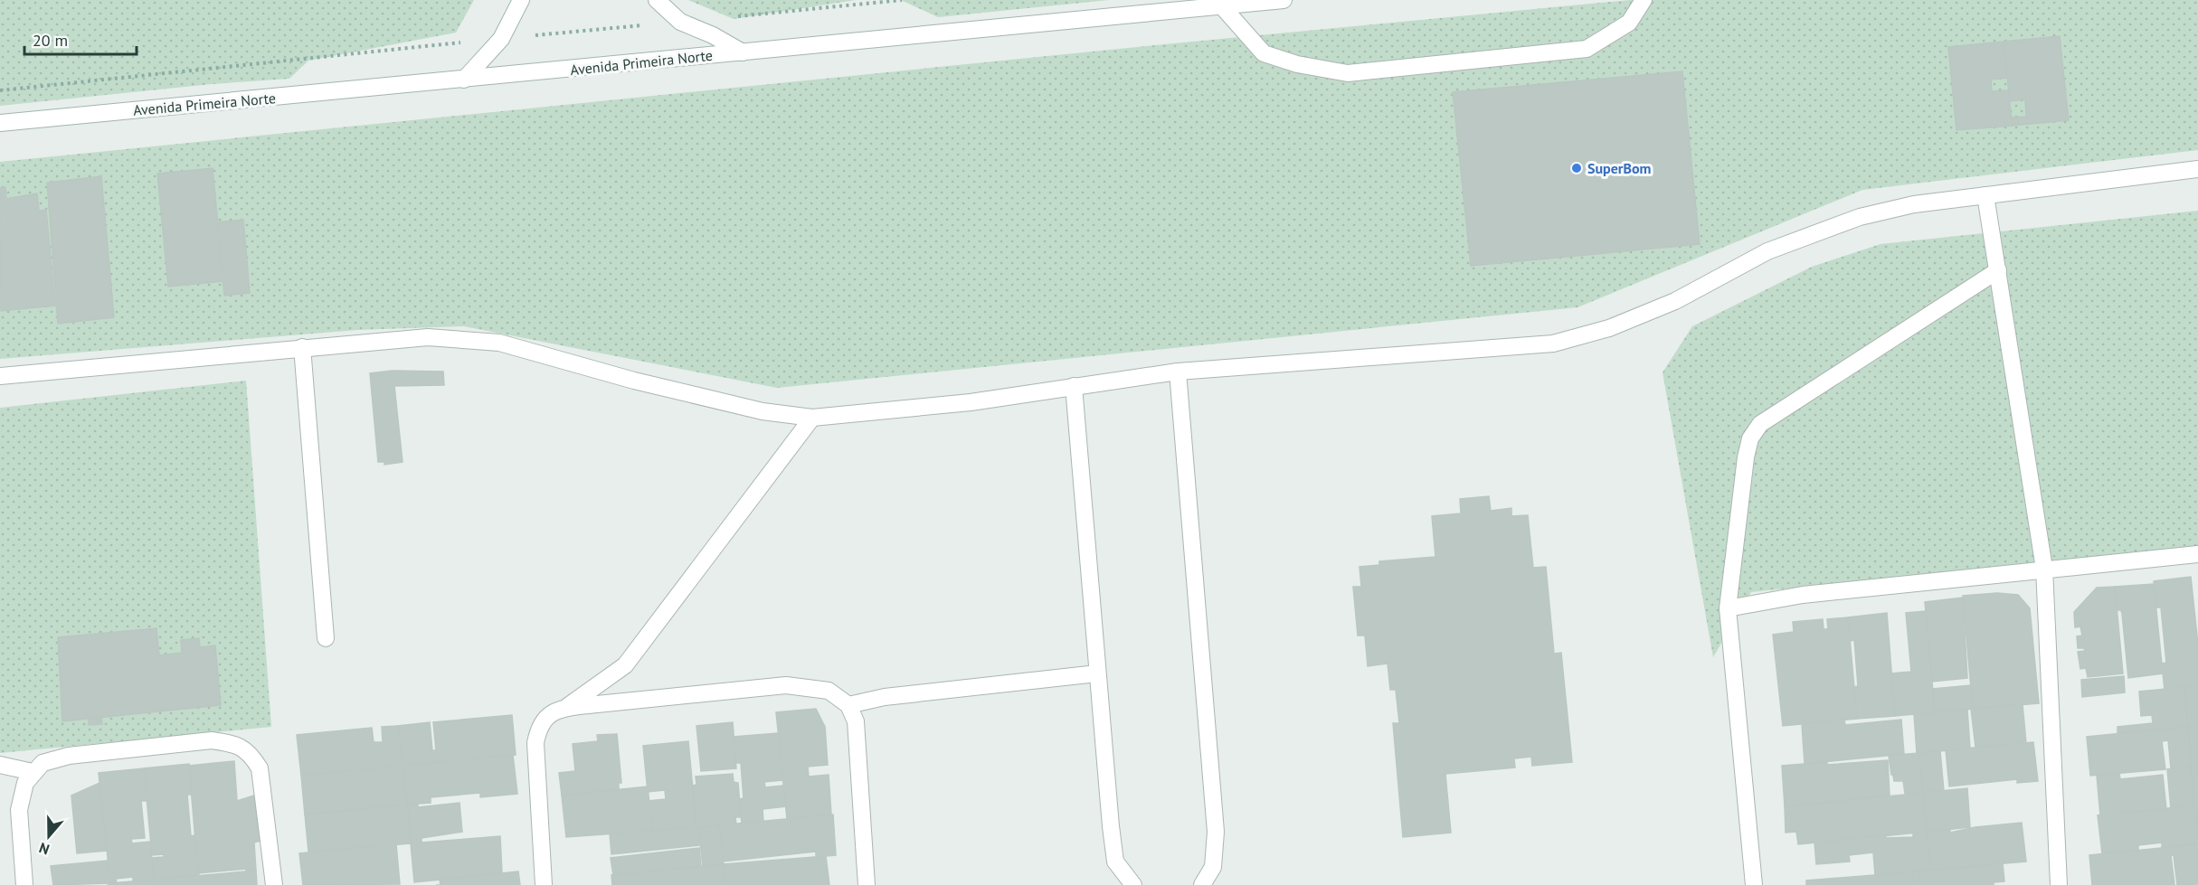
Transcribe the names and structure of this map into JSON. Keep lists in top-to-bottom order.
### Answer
{
  "streets": {
    "street": ["Avenida Primeira Norte"]
  },
  "places": ["SuperBom"],
  "scale_bar": "20 m",
  "north": "bottom"
}
